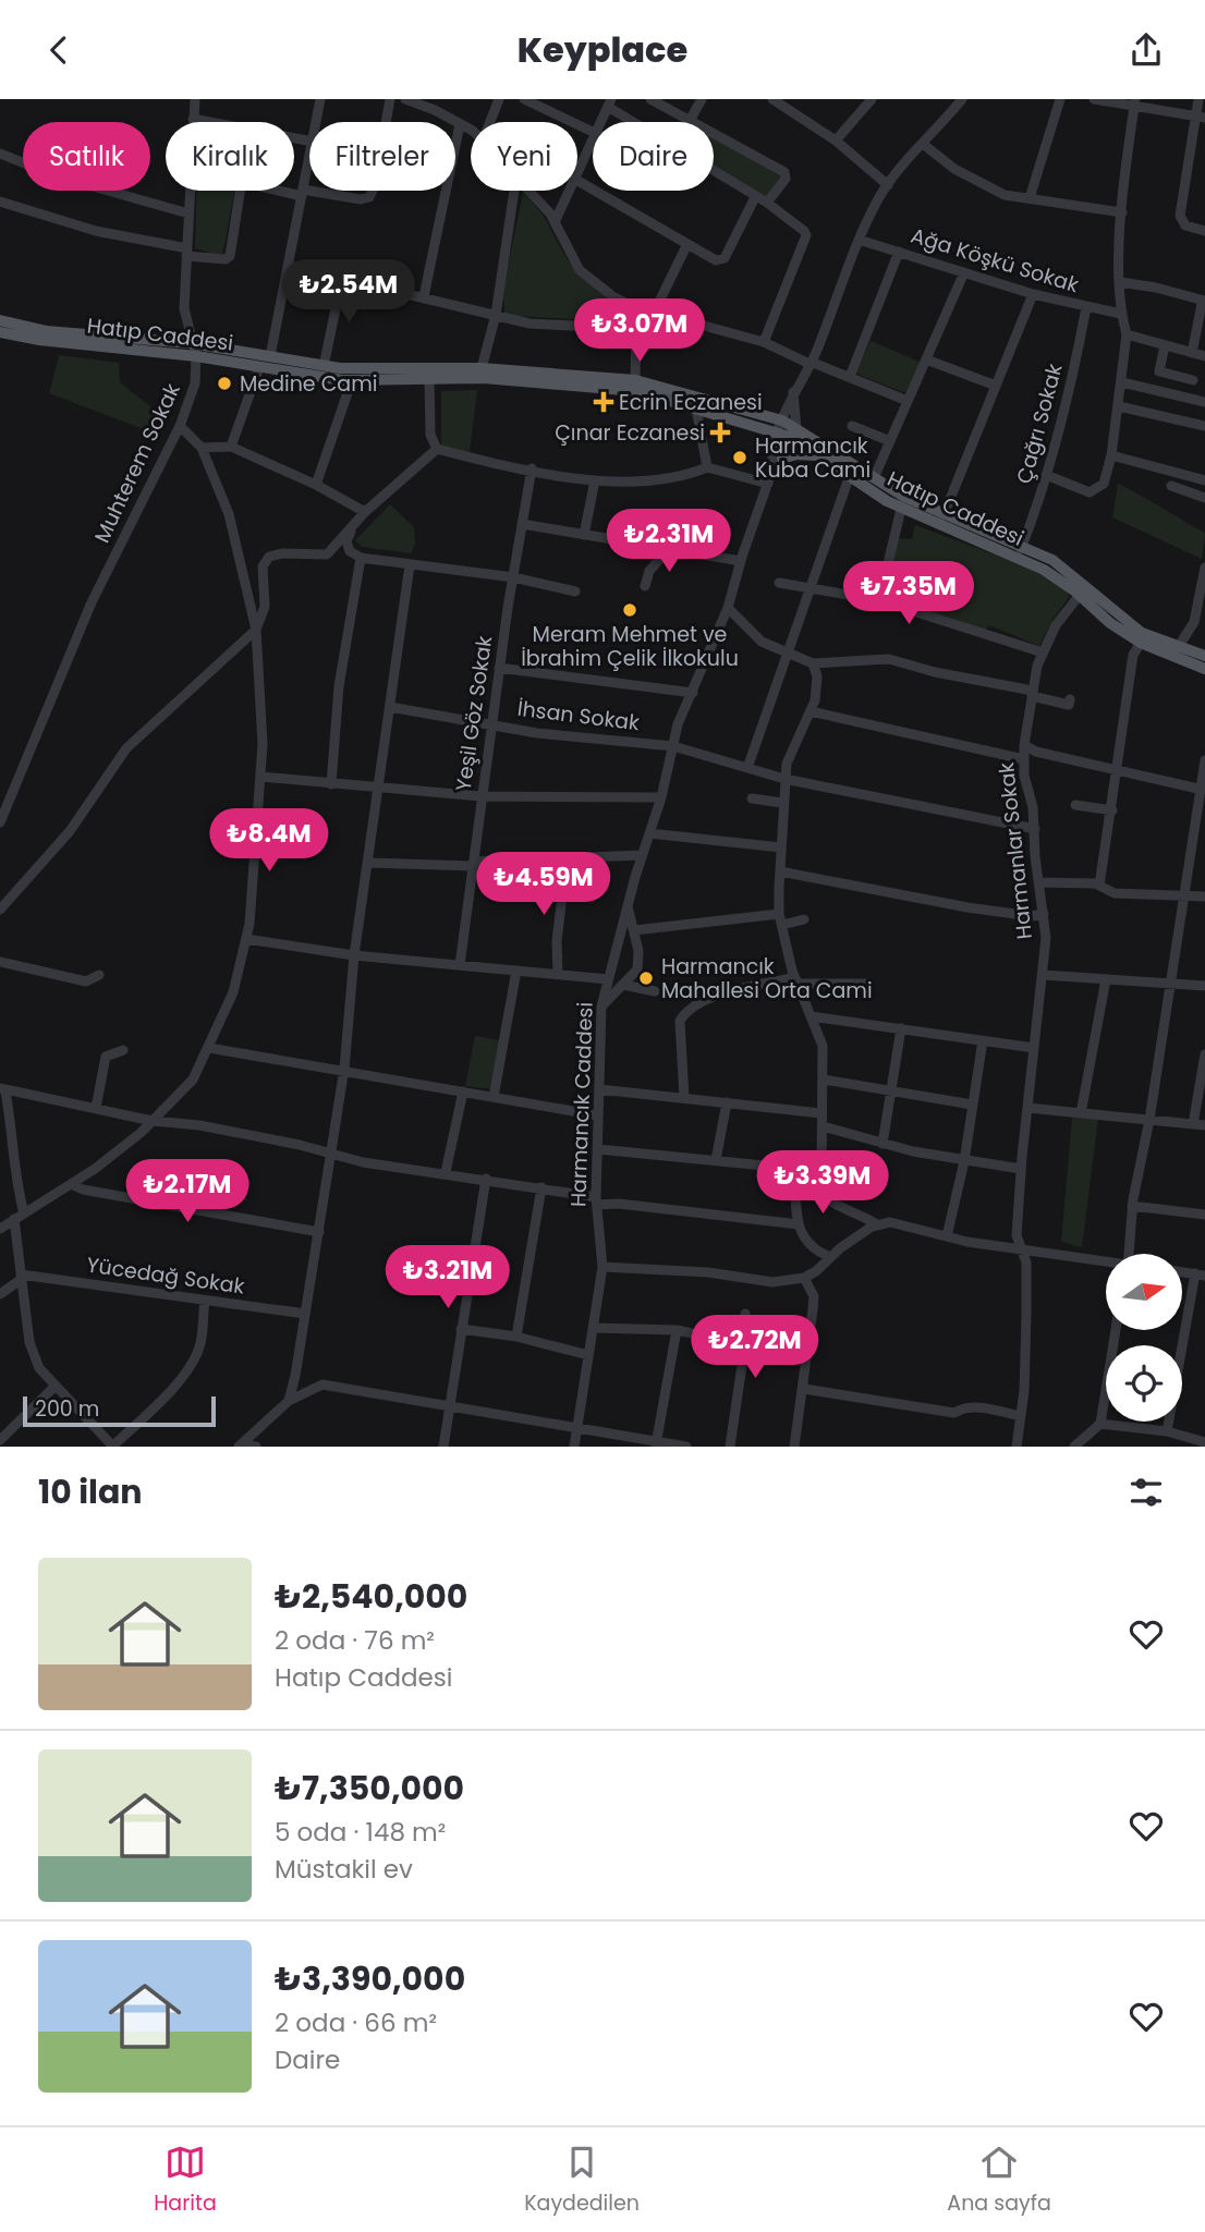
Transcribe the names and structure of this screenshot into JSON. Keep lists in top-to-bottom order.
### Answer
{
  "streets": {
    "main road": ["Hatıp Caddesi"],
    "street": [
      "Ağa Köşkü Sokak",
      "Çağrı Sokak",
      "Muhterem Sokak",
      "Yeşil Göz Sokak",
      "İhsan Sokak",
      "Harmanlar Sokak",
      "Harmancık Caddesi",
      "Yücedağ Sokak"
    ]
  },
  "crossings": [
    ["Ağa Köşkü Sokak", "Çağrı Sokak"],
    ["Hatıp Caddesi", "Çağrı Sokak"],
    ["Hatıp Caddesi", "Muhterem Sokak"],
    ["Hatıp Caddesi", "Harmanlar Sokak"],
    ["Hatıp Caddesi", "Harmancık Caddesi"],
    ["Yeşil Göz Sokak", "İhsan Sokak"],
    ["İhsan Sokak", "Harmanlar Sokak"],
    ["İhsan Sokak", "Harmancık Caddesi"]
  ],
  "places": {
    "other": [
      "Medine Cami",
      "Harmancık Kuba Cami",
      "Meram Mehmet ve İbrahim Çelik İlkokulu",
      "Harmancık Mahallesi Orta Cami"
    ],
    "health": ["Ecrin Eczanesi", "Çınar Eczanesi"]
  },
  "scale_bar": "200 m",
  "north": "right",
  "page": {
    "header": "Keyplace",
    "chip": [
      "Satılık",
      "Kiralık",
      "Filtreler",
      "Yeni",
      "Daire"
    ],
    "price": [
      "₺2.54M",
      "₺3.07M",
      "₺2.31M",
      "₺7.35M",
      "₺8.4M",
      "₺4.59M",
      "₺3.39M",
      "₺2.17M",
      "₺3.21M",
      "₺2.72M"
    ],
    "scale": "200 m",
    "heading": "10 ilan",
    "list": [
      {
        "name": "₺2,540,000",
        "note": "2 oda · 76 m² · Hatıp Caddesi"
      },
      {
        "name": "₺7,350,000",
        "note": "5 oda · 148 m² · Müstakil ev"
      },
      {
        "name": "₺3,390,000",
        "note": "2 oda · 66 m² · Daire"
      }
    ],
    "tabs": ["Harita", "Kaydedilen", "Ana sayfa"]
  }
}
